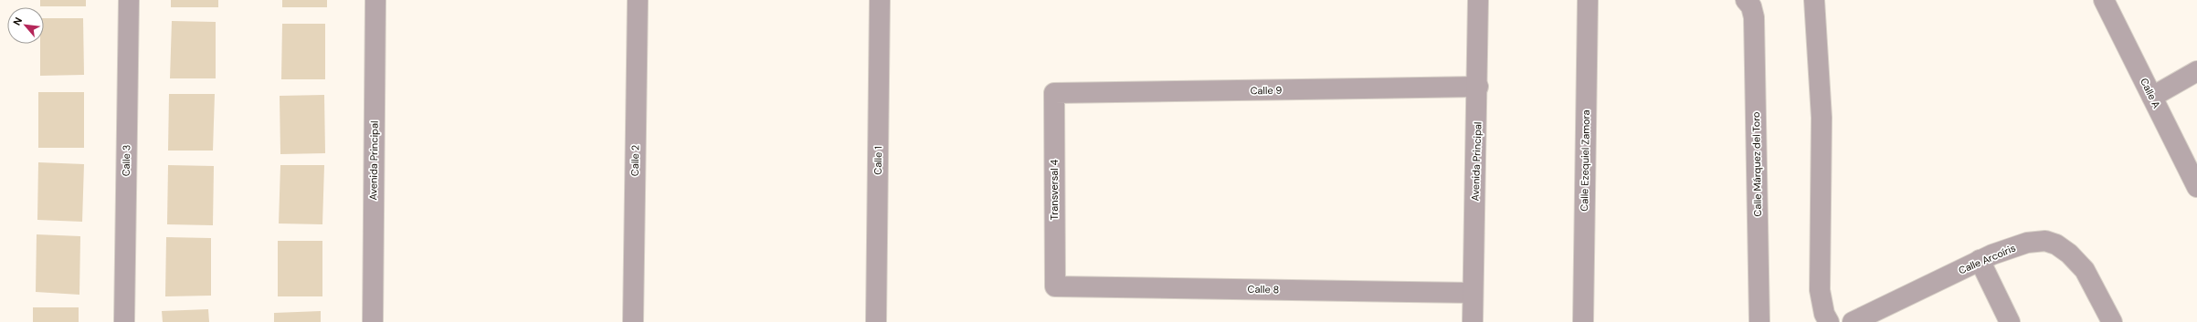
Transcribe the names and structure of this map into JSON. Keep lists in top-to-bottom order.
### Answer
{
  "streets": {
    "street": [
      "Calle 9",
      "Calle A",
      "Calle 3",
      "Avenida Principal",
      "Calle 2",
      "Calle 1",
      "Calle Ezequiel Zamora",
      "Calle Márquez del Toro",
      "Transversal 4",
      "Calle Arcoíris",
      "Calle 8"
    ]
  },
  "crossings": [
    ["Calle 9", "Avenida Principal"],
    ["Calle 9", "Transversal 4"],
    ["Avenida Principal", "Calle 8"],
    ["Transversal 4", "Calle 8"]
  ],
  "north": "top left"
}
